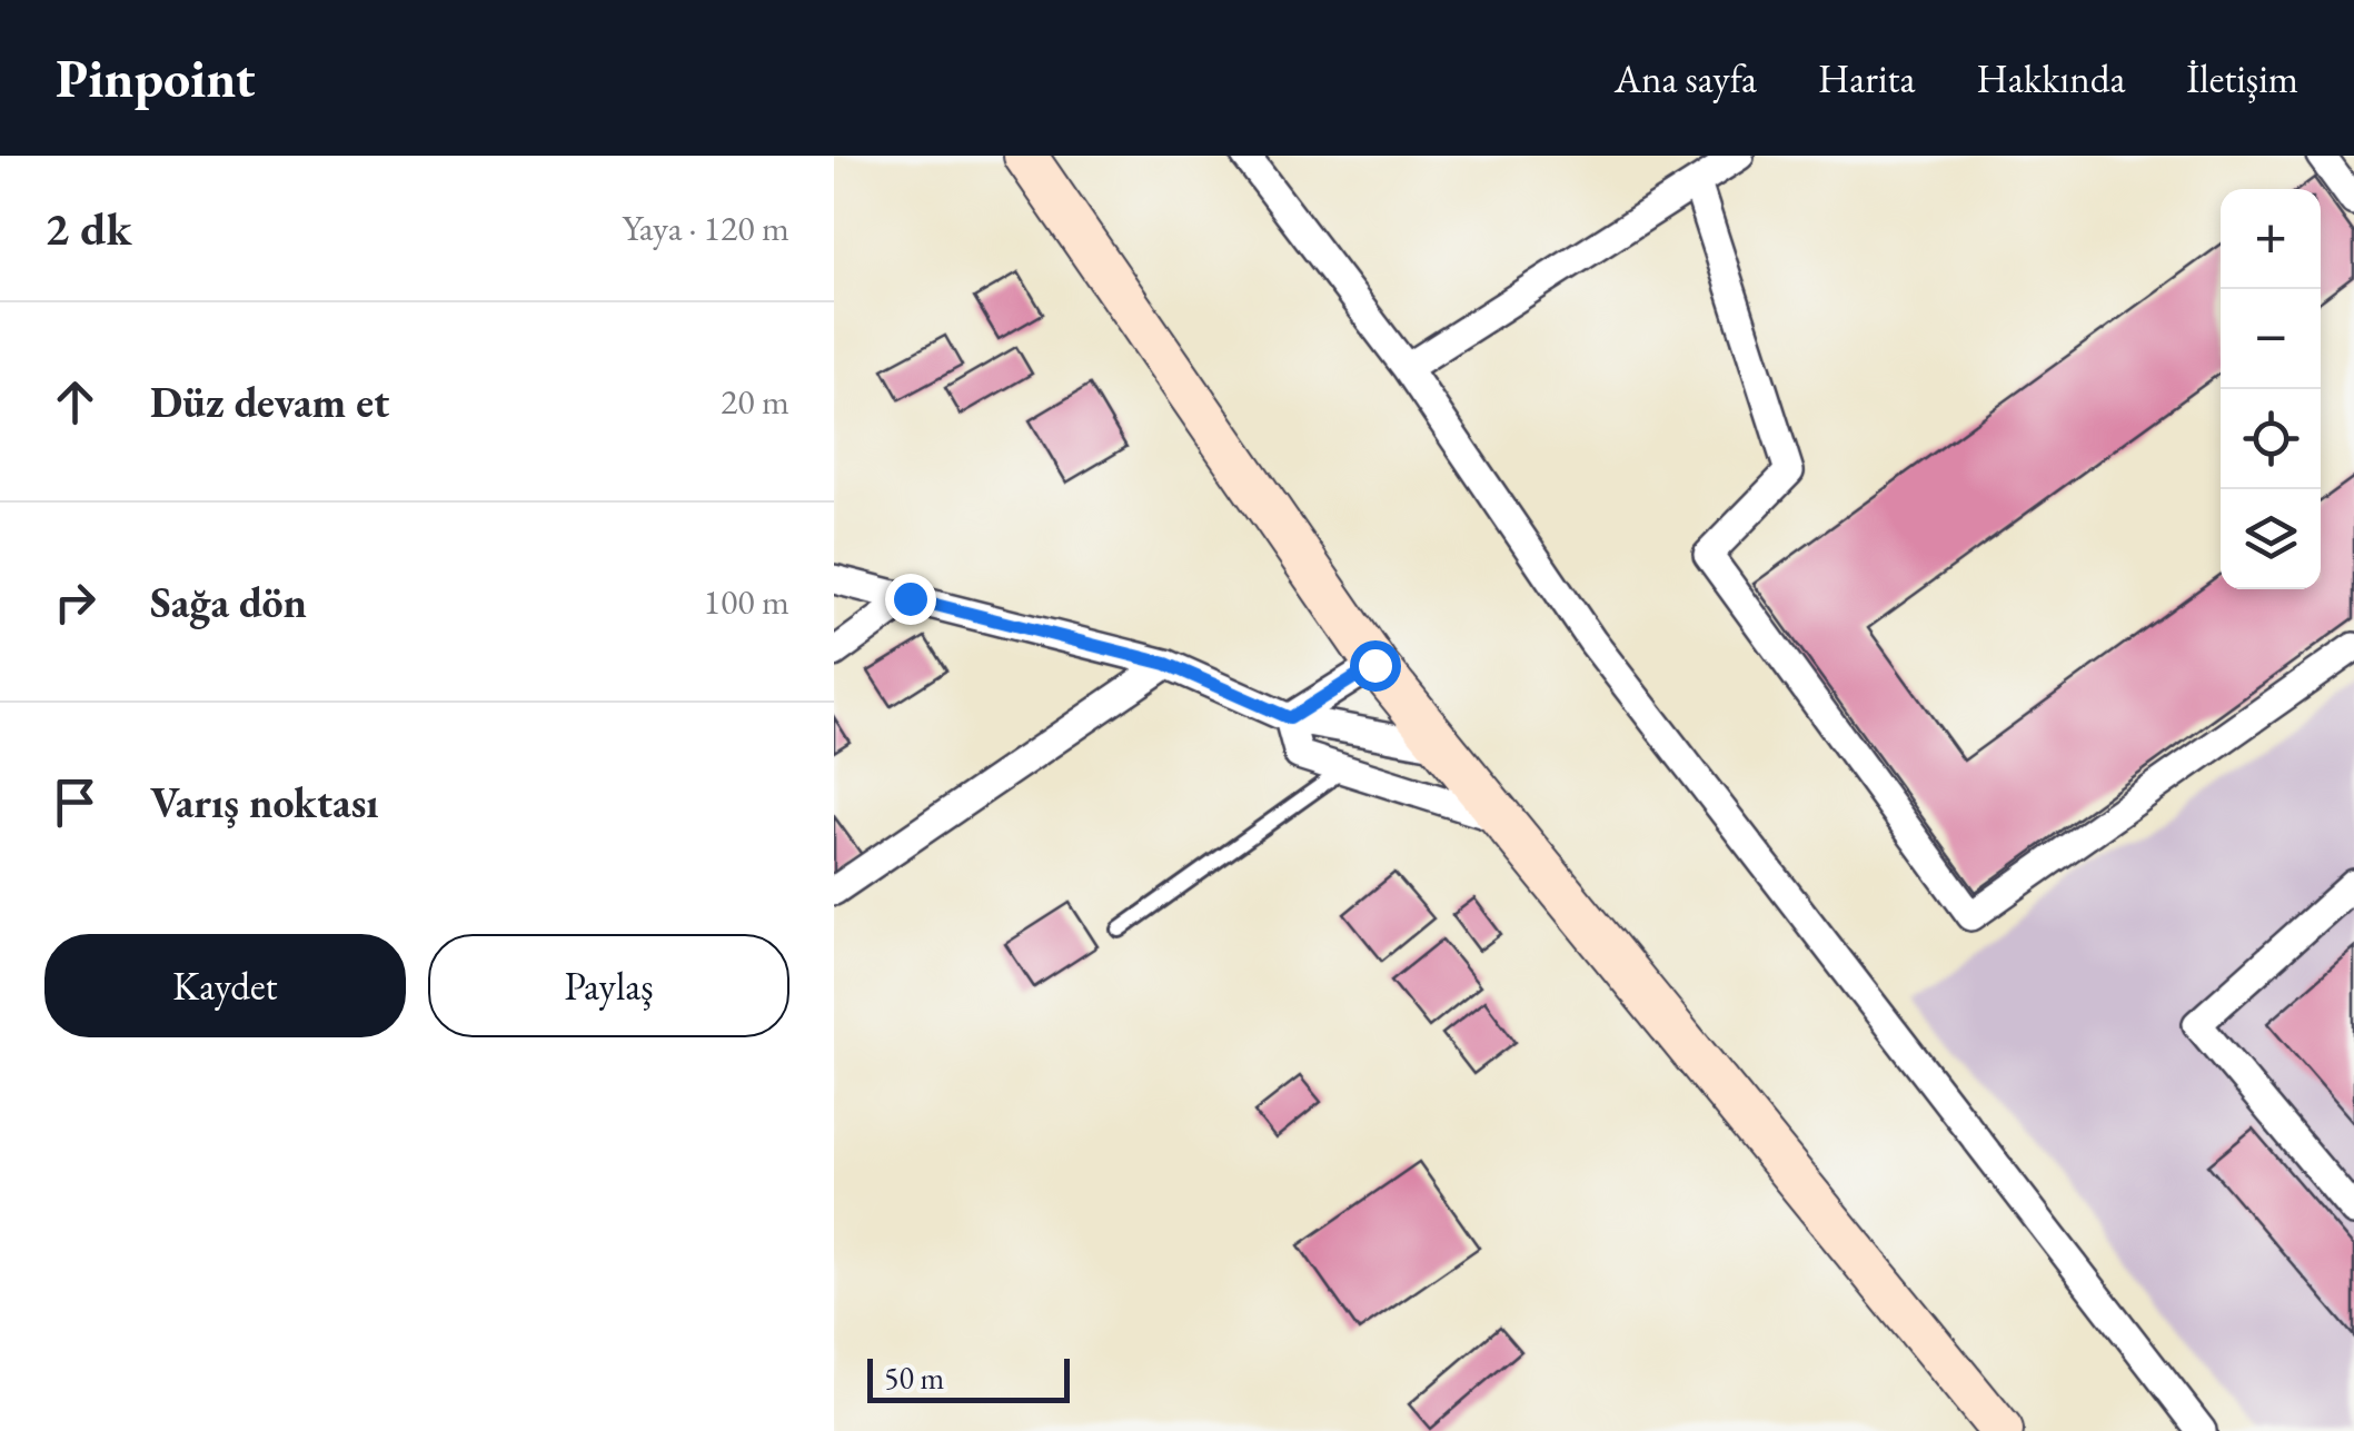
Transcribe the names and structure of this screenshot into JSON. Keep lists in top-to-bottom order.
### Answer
{
  "scale_bar": "50 m",
  "page": {
    "header": "Pinpoint",
    "nav": [
      "Ana sayfa",
      "Harita",
      "Hakkında",
      "İletişim"
    ],
    "heading": ["2 dk", "Yaya · 120 m"],
    "map_buttons": ["+", "−"],
    "list": [
      ["Düz devam et", "20 m"],
      ["Sağa dön", "100 m"],
      "Varış noktası"
    ],
    "buttons": ["Kaydet", "Paylaş"],
    "scale": "50 m"
  }
}
